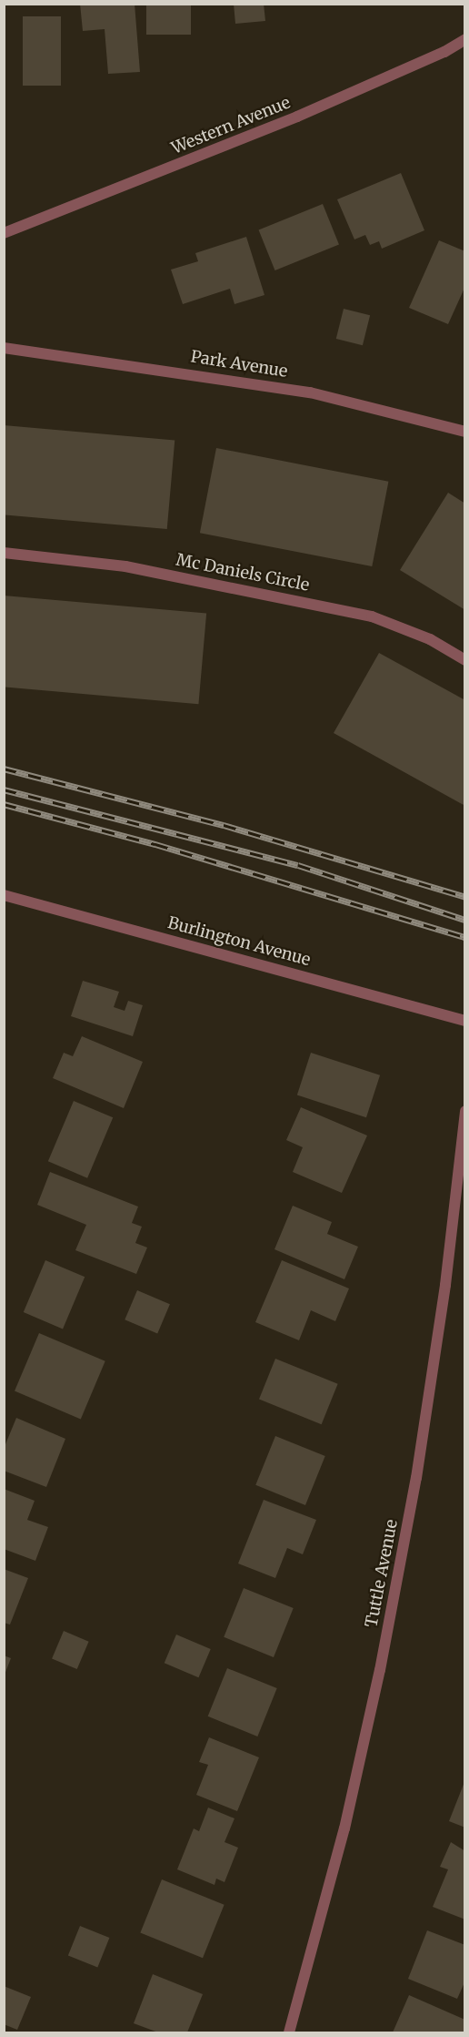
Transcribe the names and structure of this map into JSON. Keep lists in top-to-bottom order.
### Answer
{
  "streets": {
    "street": [
      "Western Avenue",
      "Park Avenue",
      "Mc Daniels Circle",
      "Burlington Avenue",
      "Tuttle Avenue"
    ]
  }
}
